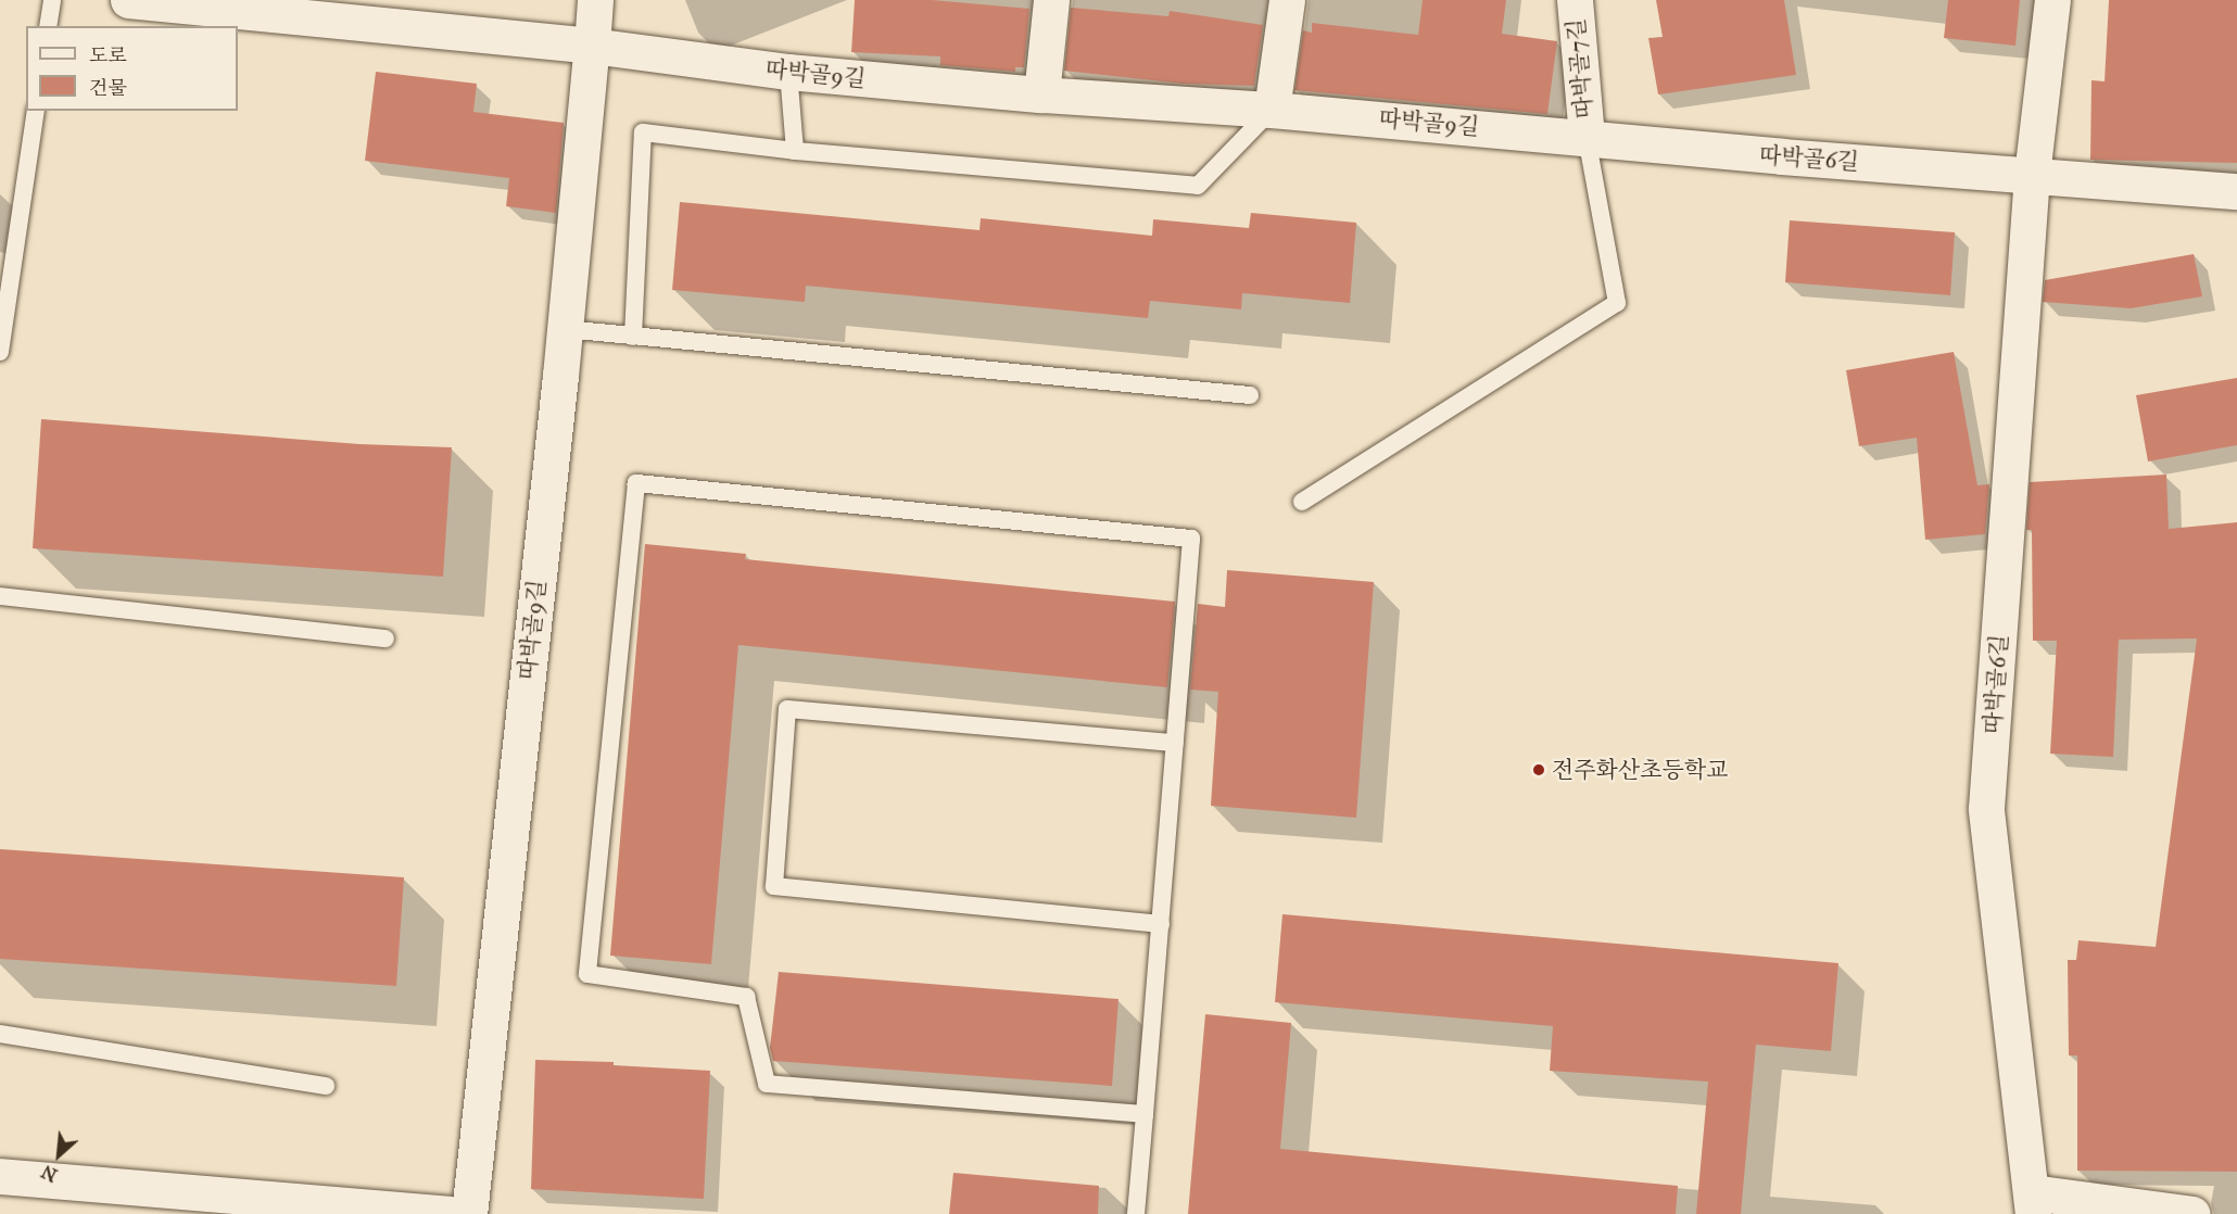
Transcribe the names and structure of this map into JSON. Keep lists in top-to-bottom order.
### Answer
{
  "streets": {
    "street": ["따박골7길", "따박골9길", "따박골6길"]
  },
  "crossings": [
    ["따박골7길", "따박골9길"],
    ["따박골7길", "따박골6길"],
    ["따박골9길", "따박골6길"]
  ],
  "places": ["전주화산초등학교"],
  "legend": ["도로", "건물"],
  "north": "bottom left"
}
